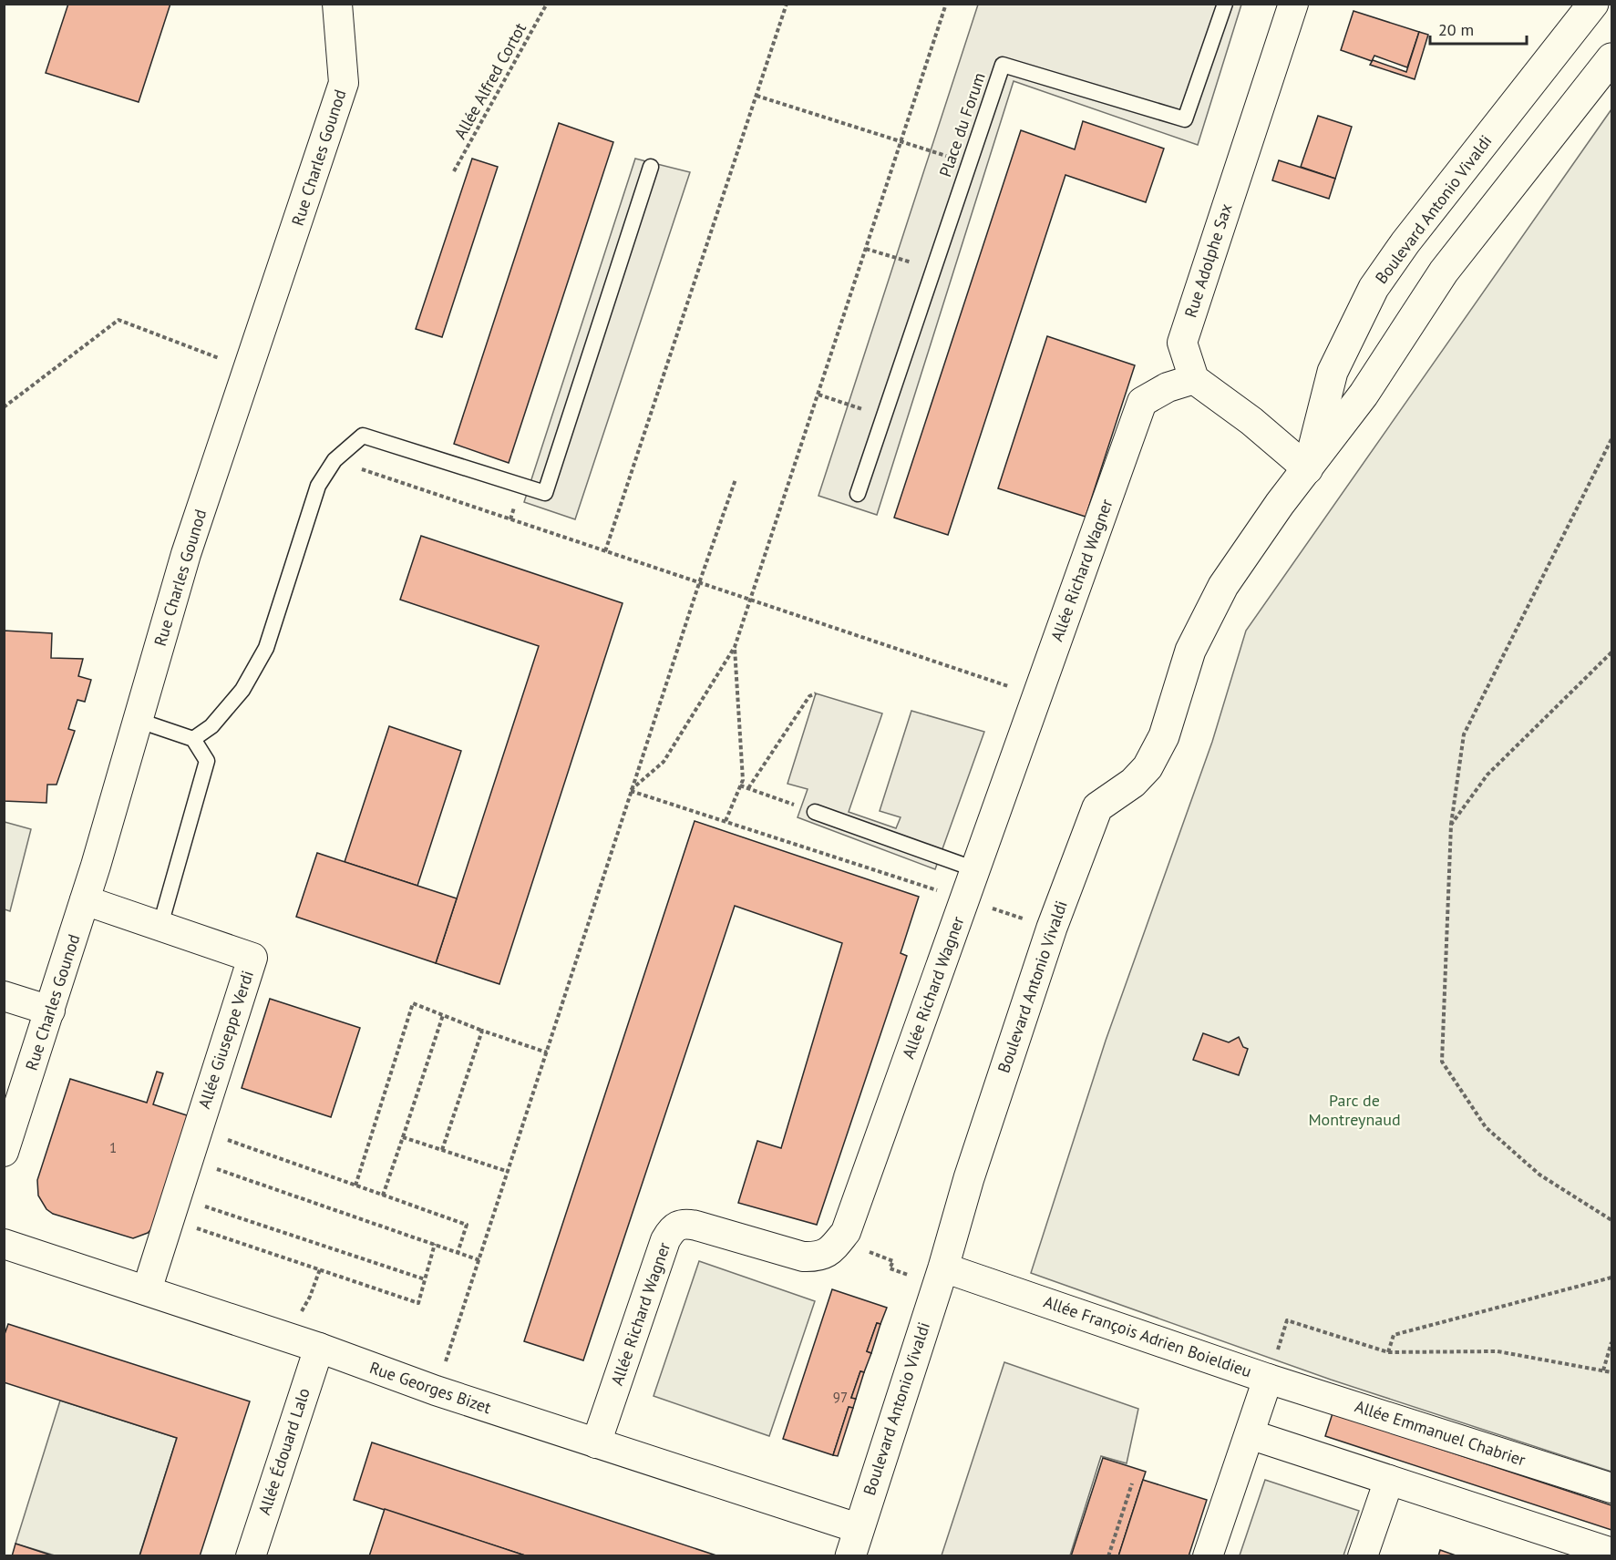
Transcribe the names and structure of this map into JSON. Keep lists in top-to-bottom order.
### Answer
{
  "streets": {
    "street": [
      "Rue Charles Gounod",
      "Boulevard Antonio Vivaldi",
      "Rue Adolphe Sax",
      "Allée Richard Wagner",
      "Allée Giuseppe Verdi",
      "Allée François Adrien Boieldieu",
      "Rue Georges Bizet",
      "Allée Emmanuel Chabrier",
      "Allée Édouard Lalo"
    ],
    "lane": ["Place du Forum"],
    "path": ["Allée Alfred Cortot"]
  },
  "crossings": [
    ["Rue Charles Gounod", "Allée Giuseppe Verdi"],
    ["Boulevard Antonio Vivaldi", "Allée François Adrien Boieldieu"],
    ["Boulevard Antonio Vivaldi", "Rue Georges Bizet"],
    ["Rue Adolphe Sax", "Allée Richard Wagner"],
    ["Allée Richard Wagner", "Rue Georges Bizet"],
    ["Allée Giuseppe Verdi", "Rue Georges Bizet"],
    ["Allée François Adrien Boieldieu", "Allée Emmanuel Chabrier"],
    ["Rue Georges Bizet", "Allée Édouard Lalo"]
  ],
  "parks": ["Parc de Montreynaud"],
  "house_numbers": ["1", "97"],
  "scale_bar": "20 m"
}
